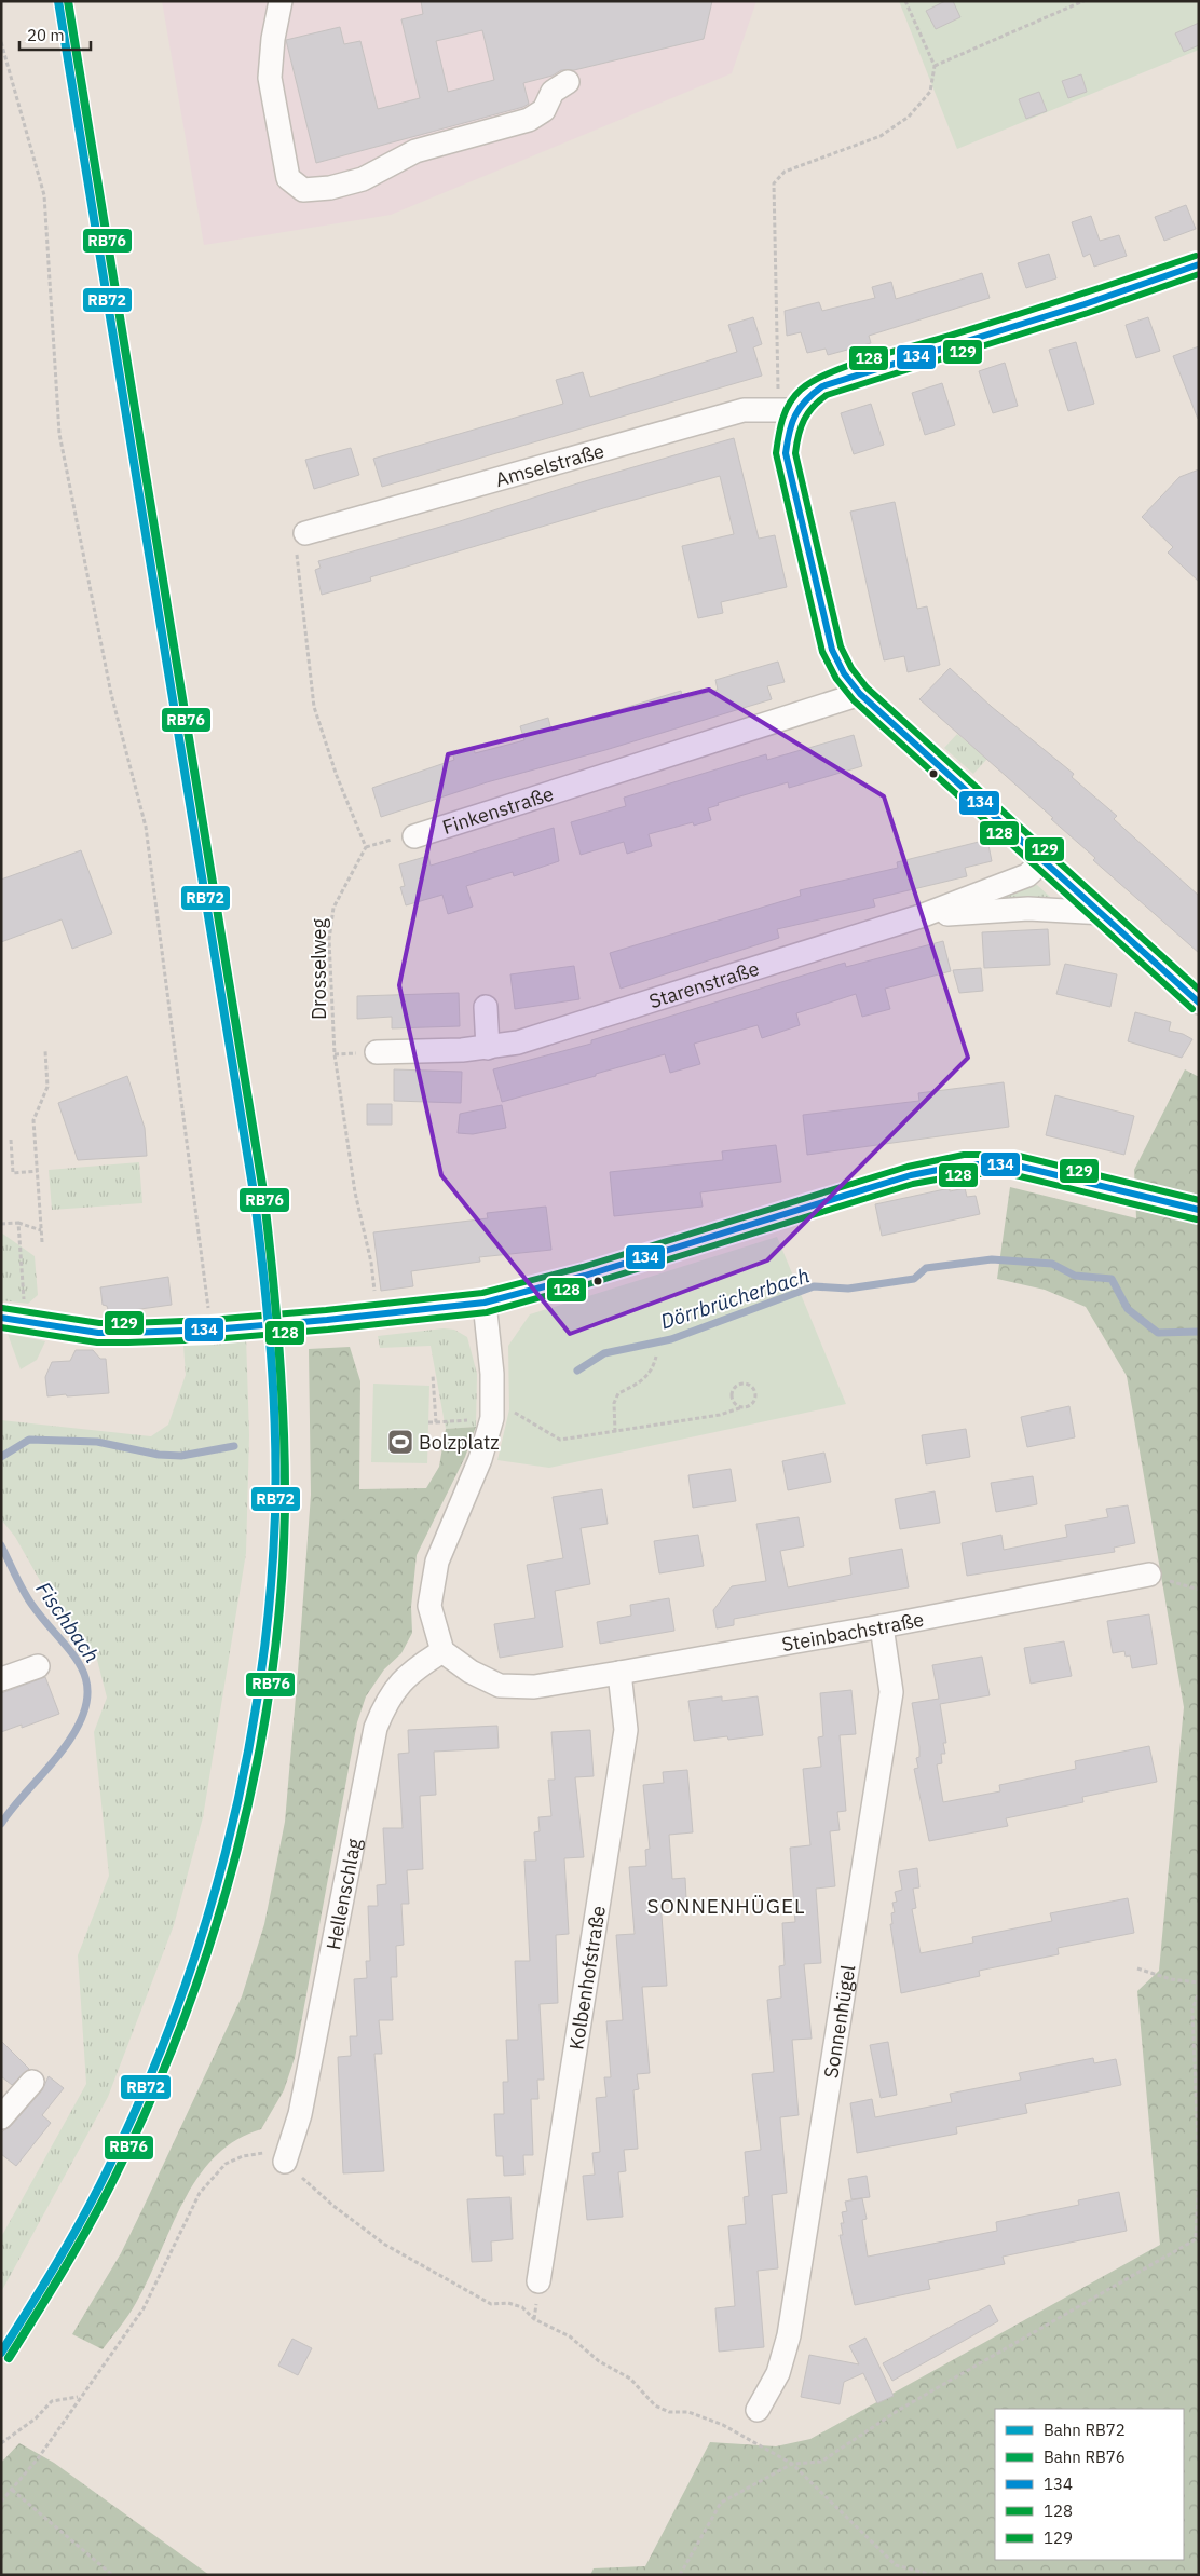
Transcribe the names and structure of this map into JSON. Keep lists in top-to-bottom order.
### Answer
{
  "streets": {
    "street": [
      "Amselstraße",
      "Finkenstraße",
      "Starenstraße",
      "Steinbachstraße",
      "Hellenschlag",
      "Kolbenhofstraße",
      "Sonnenhügel"
    ],
    "path": ["Drosselweg"]
  },
  "crossings": [
    ["Steinbachstraße", "Hellenschlag"],
    ["Steinbachstraße", "Kolbenhofstraße"],
    ["Steinbachstraße", "Sonnenhügel"]
  ],
  "districts": ["SONNENHÜGEL"],
  "water": ["Dörrbrücherbach", "Fischbach"],
  "places": {
    "sports": ["Bolzplatz"]
  },
  "lines": [
    "rail line RB72",
    "rail line RB76",
    "transit line 128",
    "transit line 134",
    "transit line 129"
  ],
  "legend": [
    "Bahn RB72",
    "Bahn RB76",
    "134",
    "128",
    "129"
  ],
  "scale_bar": "20 m"
}
